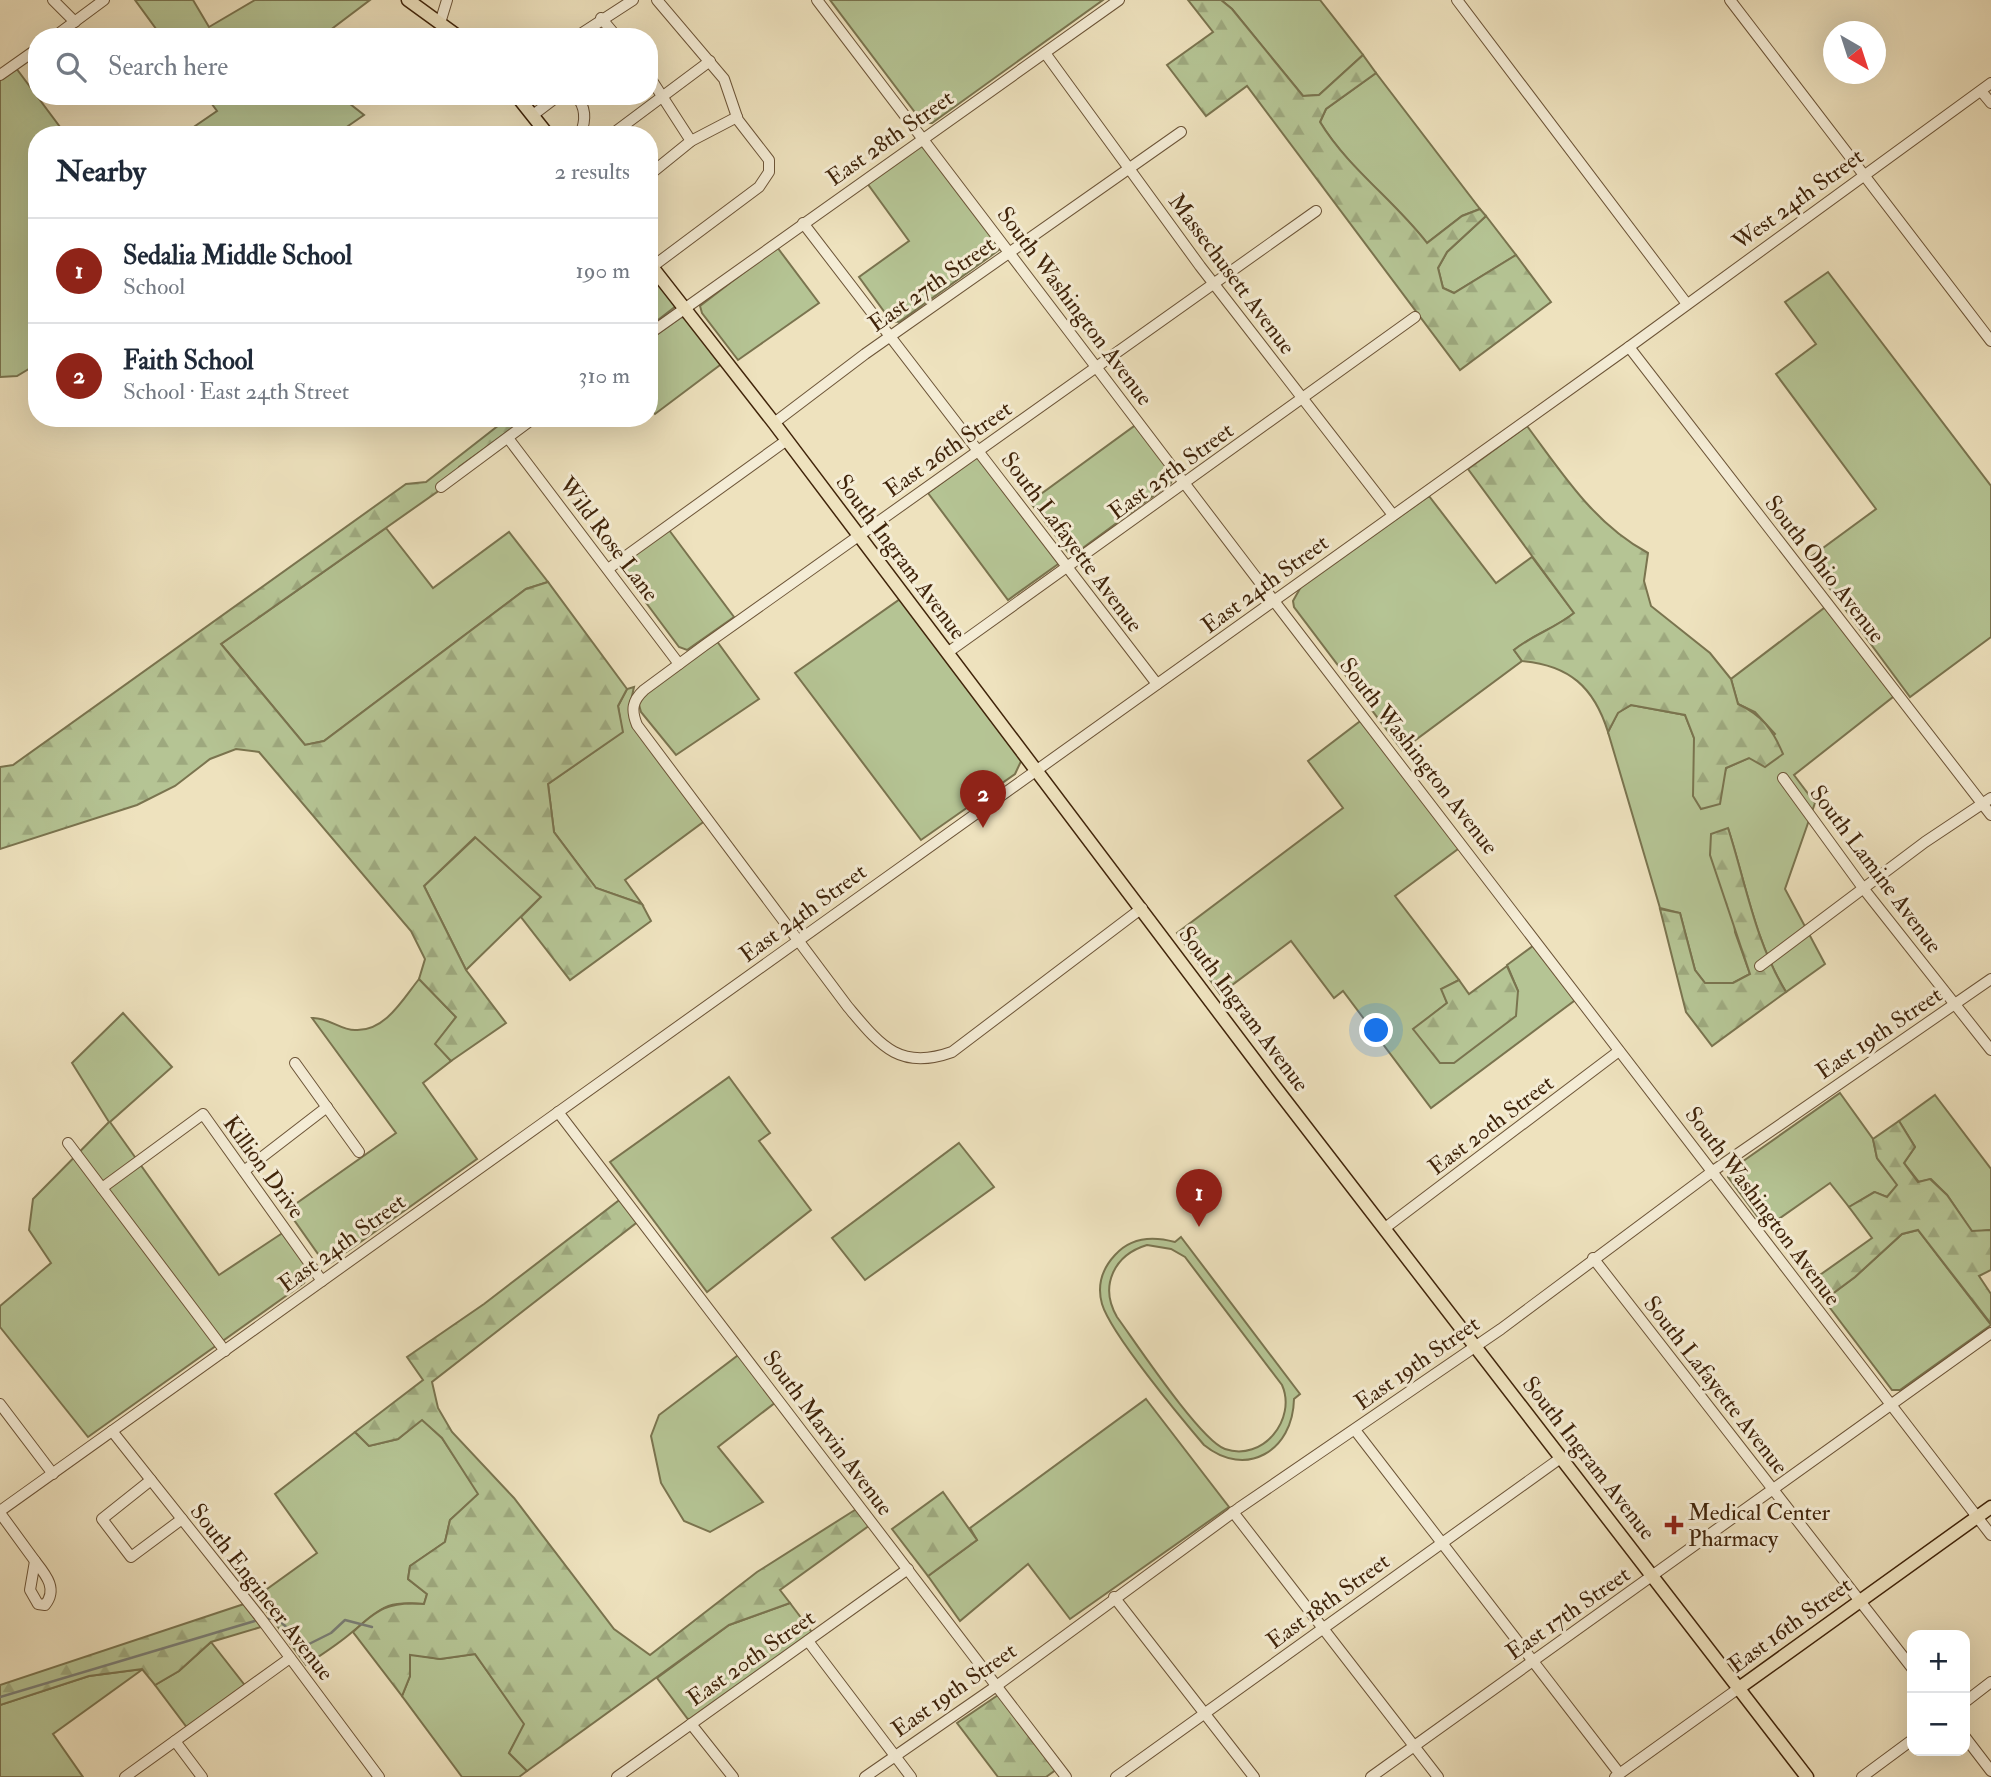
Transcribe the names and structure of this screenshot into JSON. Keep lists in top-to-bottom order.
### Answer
{
  "streets": {
    "main road": ["South Ingram Avenue", "East 16th Street"],
    "street": [
      "East 28th Street",
      "West 24th Street",
      "Massechusett Avenue",
      "East 27th Street",
      "South Washington Avenue",
      "East 26th Street",
      "East 25th Street",
      "Wild Rose Lane",
      "South Lafayette Avenue",
      "South Ohio Avenue",
      "East 24th Street",
      "South Lamine Avenue",
      "East 19th Street",
      "East 20th Street",
      "Killion Drive",
      "South Marvin Avenue",
      "South Engineer Avenue",
      "East 18th Street",
      "East 17th Street"
    ]
  },
  "crossings": [
    ["East 28th Street", "Massechusett Avenue"],
    ["East 28th Street", "South Washington Avenue"],
    ["East 28th Street", "South Lafayette Avenue"],
    ["East 28th Street", "South Ingram Avenue"],
    ["West 24th Street", "South Ohio Avenue"],
    ["West 24th Street", "East 24th Street"],
    ["Massechusett Avenue", "East 27th Street"],
    ["Massechusett Avenue", "East 26th Street"],
    ["Massechusett Avenue", "East 25th Street"],
    ["Massechusett Avenue", "East 24th Street"],
    ["East 27th Street", "South Washington Avenue"],
    ["East 27th Street", "South Lafayette Avenue"],
    ["East 27th Street", "South Ingram Avenue"],
    ["South Washington Avenue", "East 26th Street"],
    ["South Washington Avenue", "East 25th Street"],
    ["South Washington Avenue", "East 24th Street"],
    ["South Washington Avenue", "East 19th Street"],
    ["South Washington Avenue", "East 20th Street"],
    ["South Washington Avenue", "East 17th Street"],
    ["South Washington Avenue", "East 16th Street"],
    ["East 26th Street", "Wild Rose Lane"],
    ["East 26th Street", "South Lafayette Avenue"],
    ["East 26th Street", "South Ingram Avenue"],
    ["East 26th Street", "East 24th Street"],
    ["East 25th Street", "South Lafayette Avenue"],
    ["East 25th Street", "South Ingram Avenue"],
    ["South Lafayette Avenue", "East 24th Street"],
    ["South Lafayette Avenue", "East 19th Street"],
    ["South Lafayette Avenue", "East 17th Street"],
    ["South Lafayette Avenue", "East 16th Street"],
    ["South Ingram Avenue", "East 24th Street"],
    ["South Ingram Avenue", "East 19th Street"],
    ["South Ingram Avenue", "East 20th Street"],
    ["South Ingram Avenue", "East 18th Street"],
    ["South Ingram Avenue", "East 17th Street"],
    ["South Ingram Avenue", "East 16th Street"],
    ["South Ohio Avenue", "East 24th Street"],
    ["East 24th Street", "Killion Drive"],
    ["East 24th Street", "South Marvin Avenue"],
    ["East 24th Street", "South Engineer Avenue"],
    ["South Lamine Avenue", "East 19th Street"],
    ["East 19th Street", "South Marvin Avenue"],
    ["East 20th Street", "South Marvin Avenue"]
  ],
  "places": {
    "health": ["Medical Center Pharmacy"]
  },
  "north": "bottom right",
  "page": {
    "search": "Search here",
    "heading": ["Nearby", "2 results"],
    "list": [
      {
        "mark": "1",
        "name": "Sedalia Middle School",
        "note": "School",
        "value": "190 m"
      },
      {
        "mark": "2",
        "name": "Faith School",
        "note": "School · East 24th Street",
        "value": "310 m"
      }
    ],
    "pins": ["2", "1"],
    "map_buttons": ["+", "−"]
  }
}
